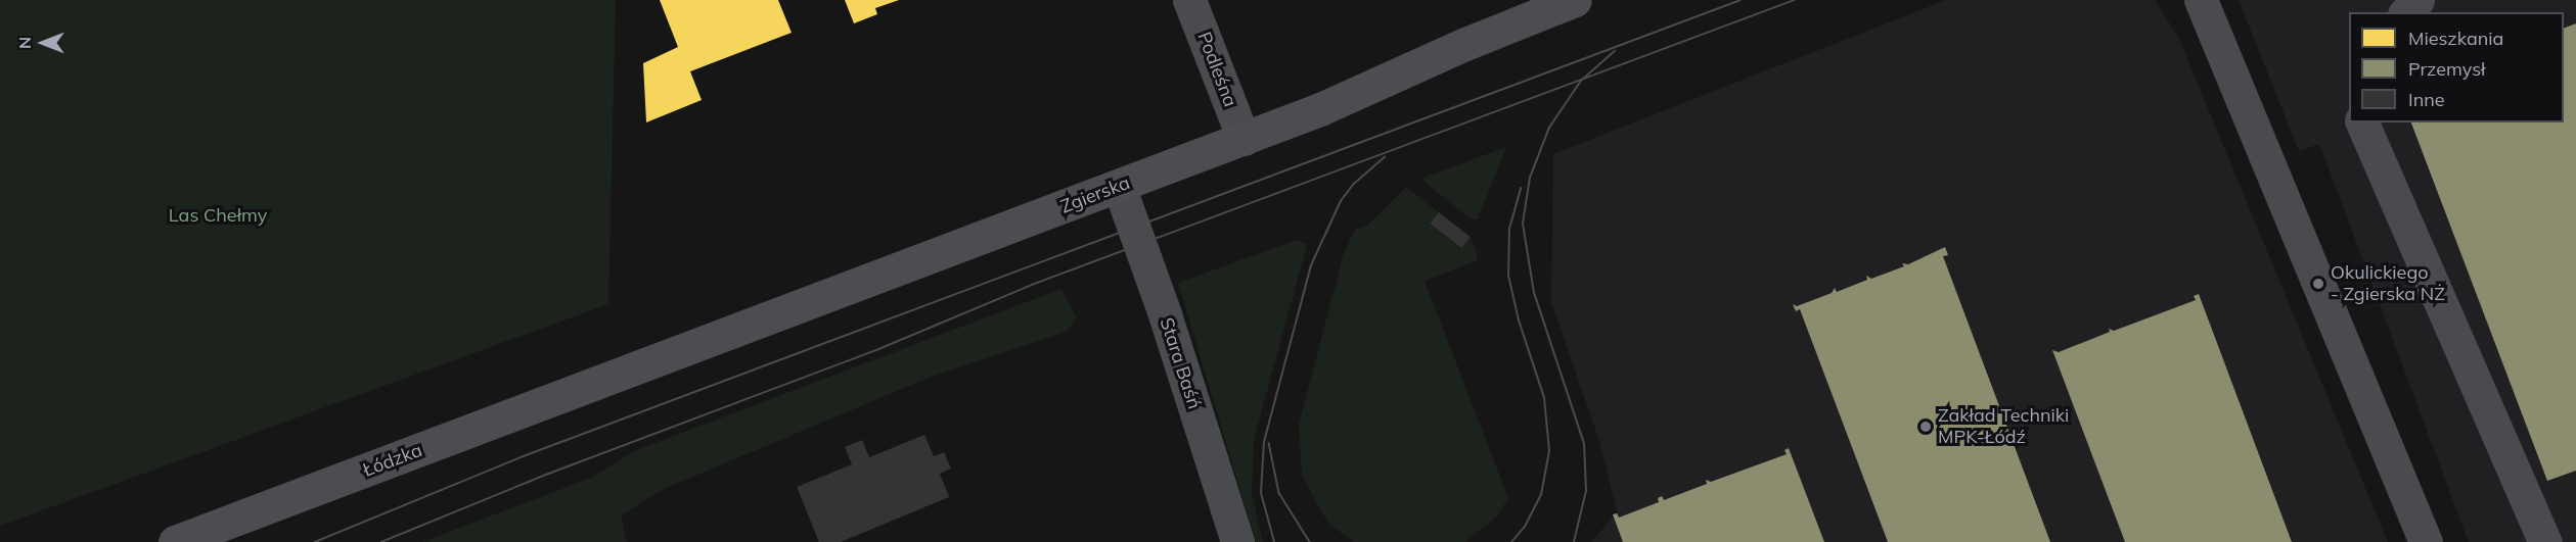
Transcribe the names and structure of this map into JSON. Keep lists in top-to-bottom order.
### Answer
{
  "streets": {
    "main road": ["Zgierska", "Łódzka"],
    "street": ["Podleśna", "Stara Baśń"]
  },
  "crossings": [
    ["Podleśna", "Zgierska"],
    ["Zgierska", "Stara Baśń"],
    ["Zgierska", "Łódzka"]
  ],
  "parks": ["Las Chełmy"],
  "places": ["Okulickiego - Zgierska NŻ", "Zakład Techniki MPK-Łódź"],
  "legend": ["Mieszkania", "Przemysł", "Inne"],
  "north": "left"
}
